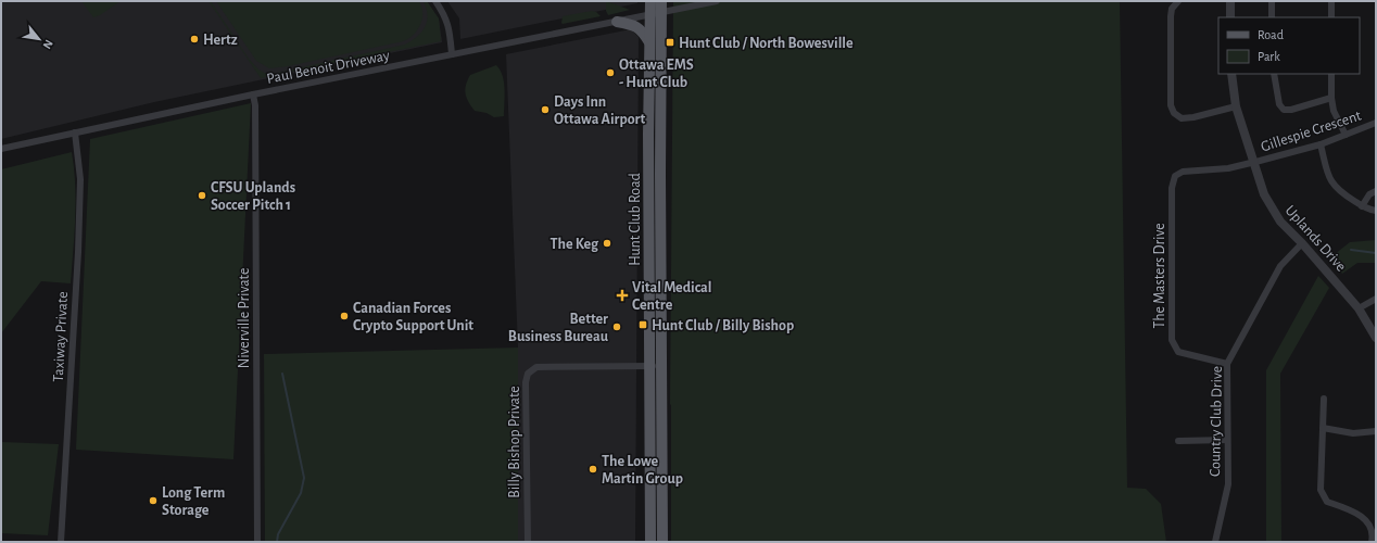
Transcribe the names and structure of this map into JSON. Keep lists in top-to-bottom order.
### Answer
{
  "streets": {
    "main road": ["Hunt Club Road"],
    "street": [
      "Paul Benoit Driveway",
      "Gillespie Crescent",
      "Uplands Drive",
      "The Masters Drive",
      "Niverville Private",
      "Taxiway Private",
      "Country Club Drive",
      "Billy Bishop Private"
    ]
  },
  "crossings": [
    ["Paul Benoit Driveway", "Hunt Club Road"],
    ["Paul Benoit Driveway", "Niverville Private"],
    ["Paul Benoit Driveway", "Taxiway Private"],
    ["Gillespie Crescent", "Uplands Drive"],
    ["Gillespie Crescent", "The Masters Drive"],
    ["Hunt Club Road", "Billy Bishop Private"],
    ["Uplands Drive", "Country Club Drive"],
    ["The Masters Drive", "Country Club Drive"]
  ],
  "places": {
    "other": [
      "Hertz",
      "Ottawa EMS - Hunt Club",
      "Days Inn Ottawa Airport",
      "CFSU Uplands Soccer Pitch 1",
      "The Keg",
      "Canadian Forces Crypto Support Unit",
      "Better Business Bureau",
      "The Lowe Martin Group",
      "Long Term Storage"
    ],
    "transit": ["Hunt Club / North Bowesville", "Hunt Club / Billy Bishop"],
    "health": ["Vital Medical Centre"]
  },
  "legend": ["Road", "Park"],
  "north": "bottom right"
}
